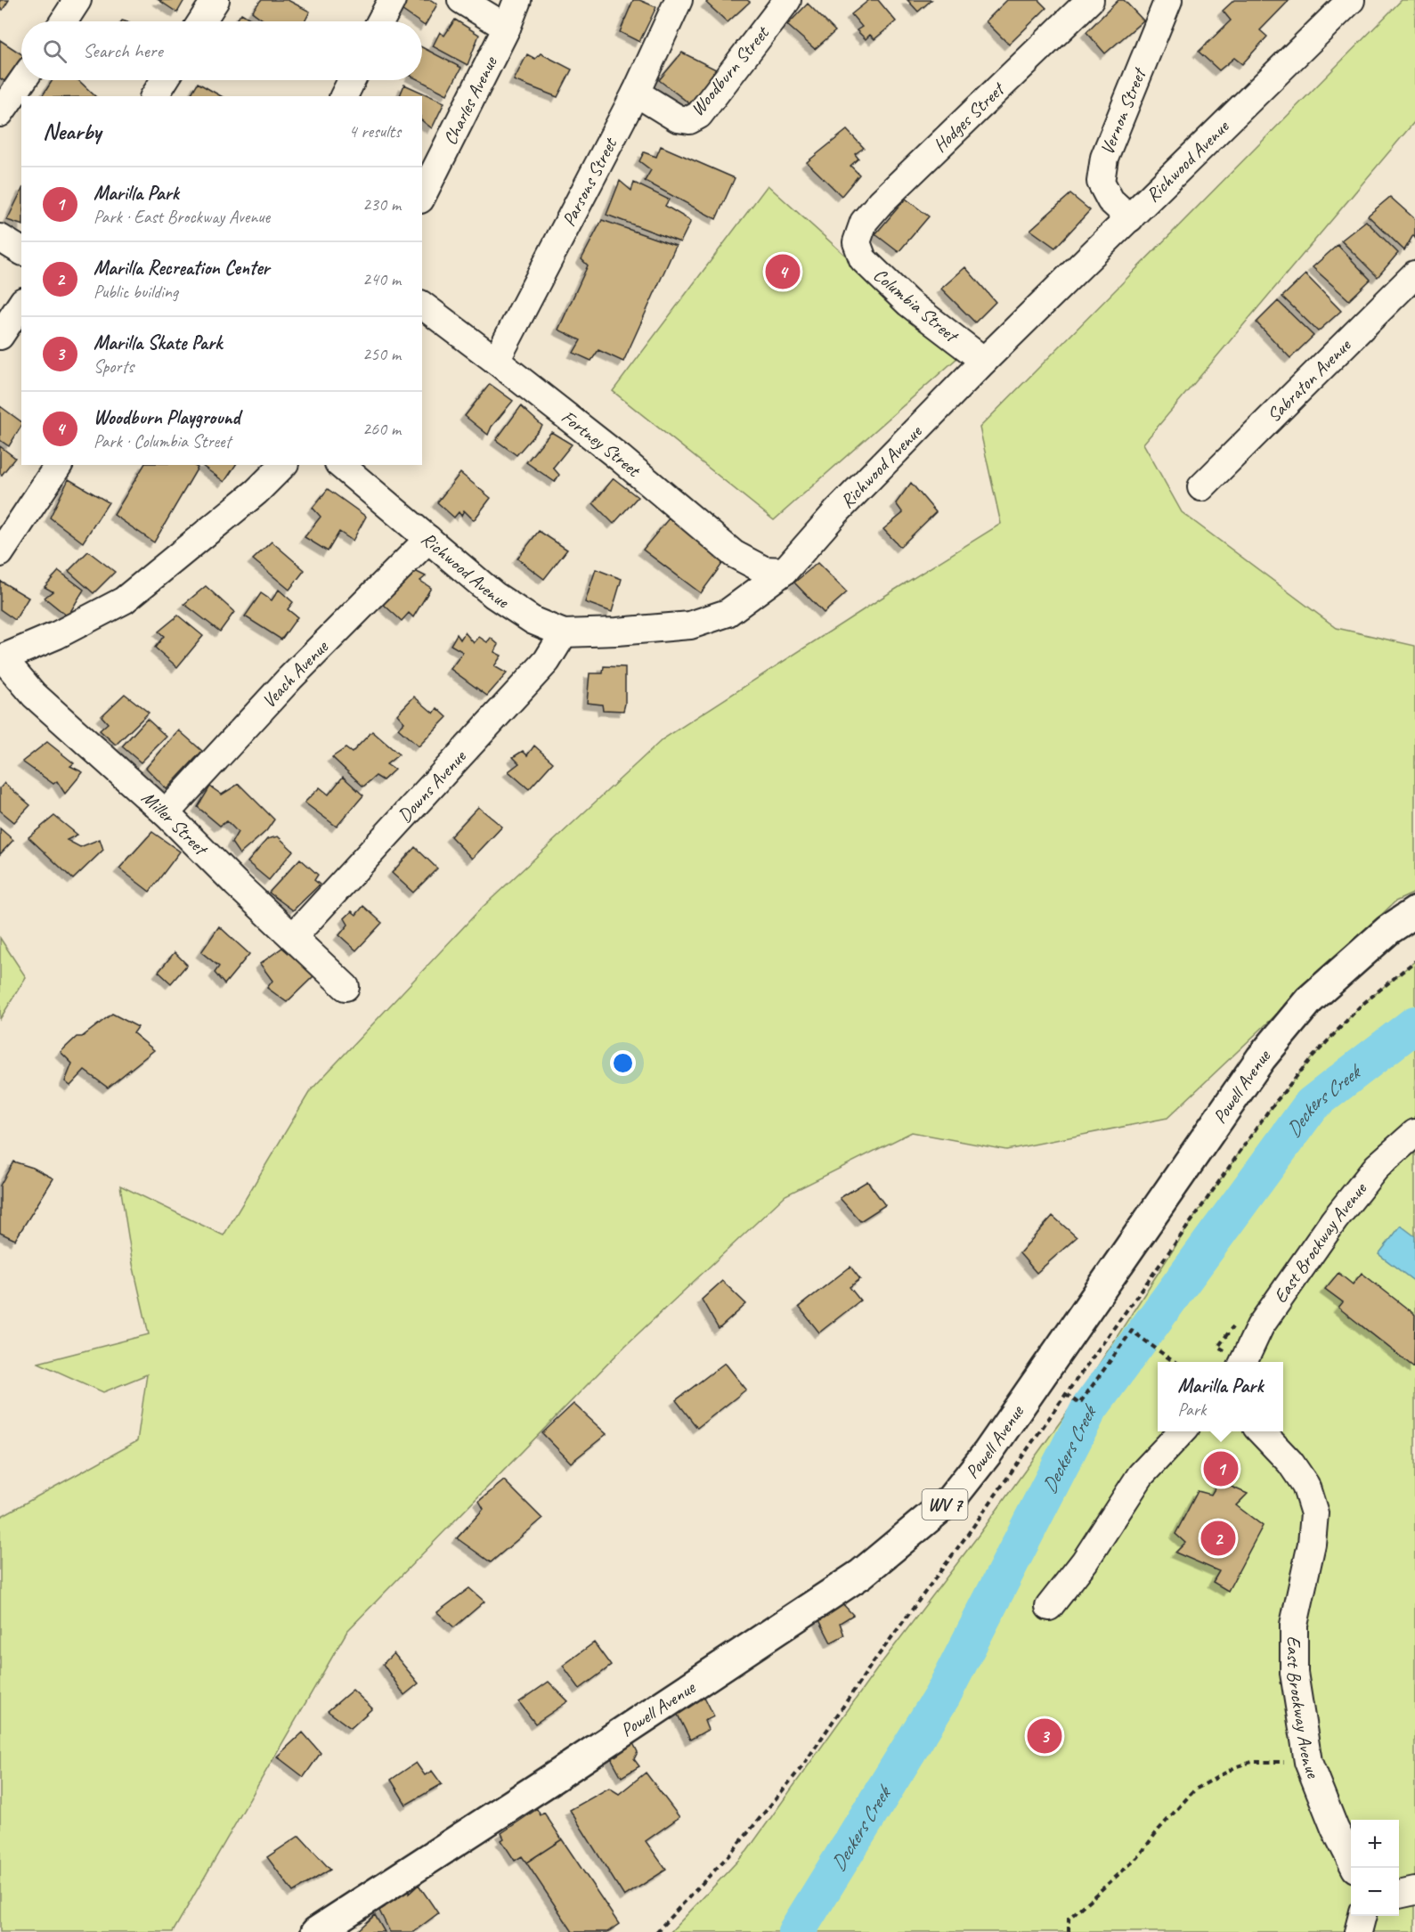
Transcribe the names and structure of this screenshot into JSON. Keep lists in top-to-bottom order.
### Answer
{
  "streets": {
    "main road": ["Powell Avenue", "WV 7"],
    "street": [
      "Woodburn Street",
      "Charles Avenue",
      "Vernon Street",
      "Hodges Street",
      "Richwood Avenue",
      "Parsons Street",
      "Columbia Street",
      "Sabraton Avenue",
      "Fortney Street",
      "Veach Avenue",
      "Downs Avenue",
      "Miller Street",
      "East Brockway Avenue"
    ]
  },
  "crossings": [
    ["Woodburn Street", "Parsons Street"],
    ["Vernon Street", "Richwood Avenue"],
    ["Hodges Street", "Columbia Street"],
    ["Richwood Avenue", "Columbia Street"],
    ["Richwood Avenue", "Fortney Street"],
    ["Richwood Avenue", "Veach Avenue"],
    ["Richwood Avenue", "Downs Avenue"],
    ["Parsons Street", "Fortney Street"],
    ["Veach Avenue", "Miller Street"],
    ["Downs Avenue", "Miller Street"]
  ],
  "water": ["Deckers Creek"],
  "page": {
    "search": "Search here",
    "heading": ["Nearby", "4 results"],
    "list": [
      {
        "mark": "1",
        "name": "Marilla Park",
        "note": "Park · East Brockway Avenue",
        "value": "230 m"
      },
      {
        "mark": "2",
        "name": "Marilla Recreation Center",
        "note": "Public building",
        "value": "240 m"
      },
      {
        "mark": "3",
        "name": "Marilla Skate Park",
        "note": "Sports",
        "value": "250 m"
      },
      {
        "mark": "4",
        "name": "Woodburn Playground",
        "note": "Park · Columbia Street",
        "value": "260 m"
      }
    ],
    "pins": [
      "4",
      "1",
      "2",
      "3"
    ],
    "popup": ["Marilla Park", "Park"],
    "map_buttons": ["+", "−"]
  }
}
